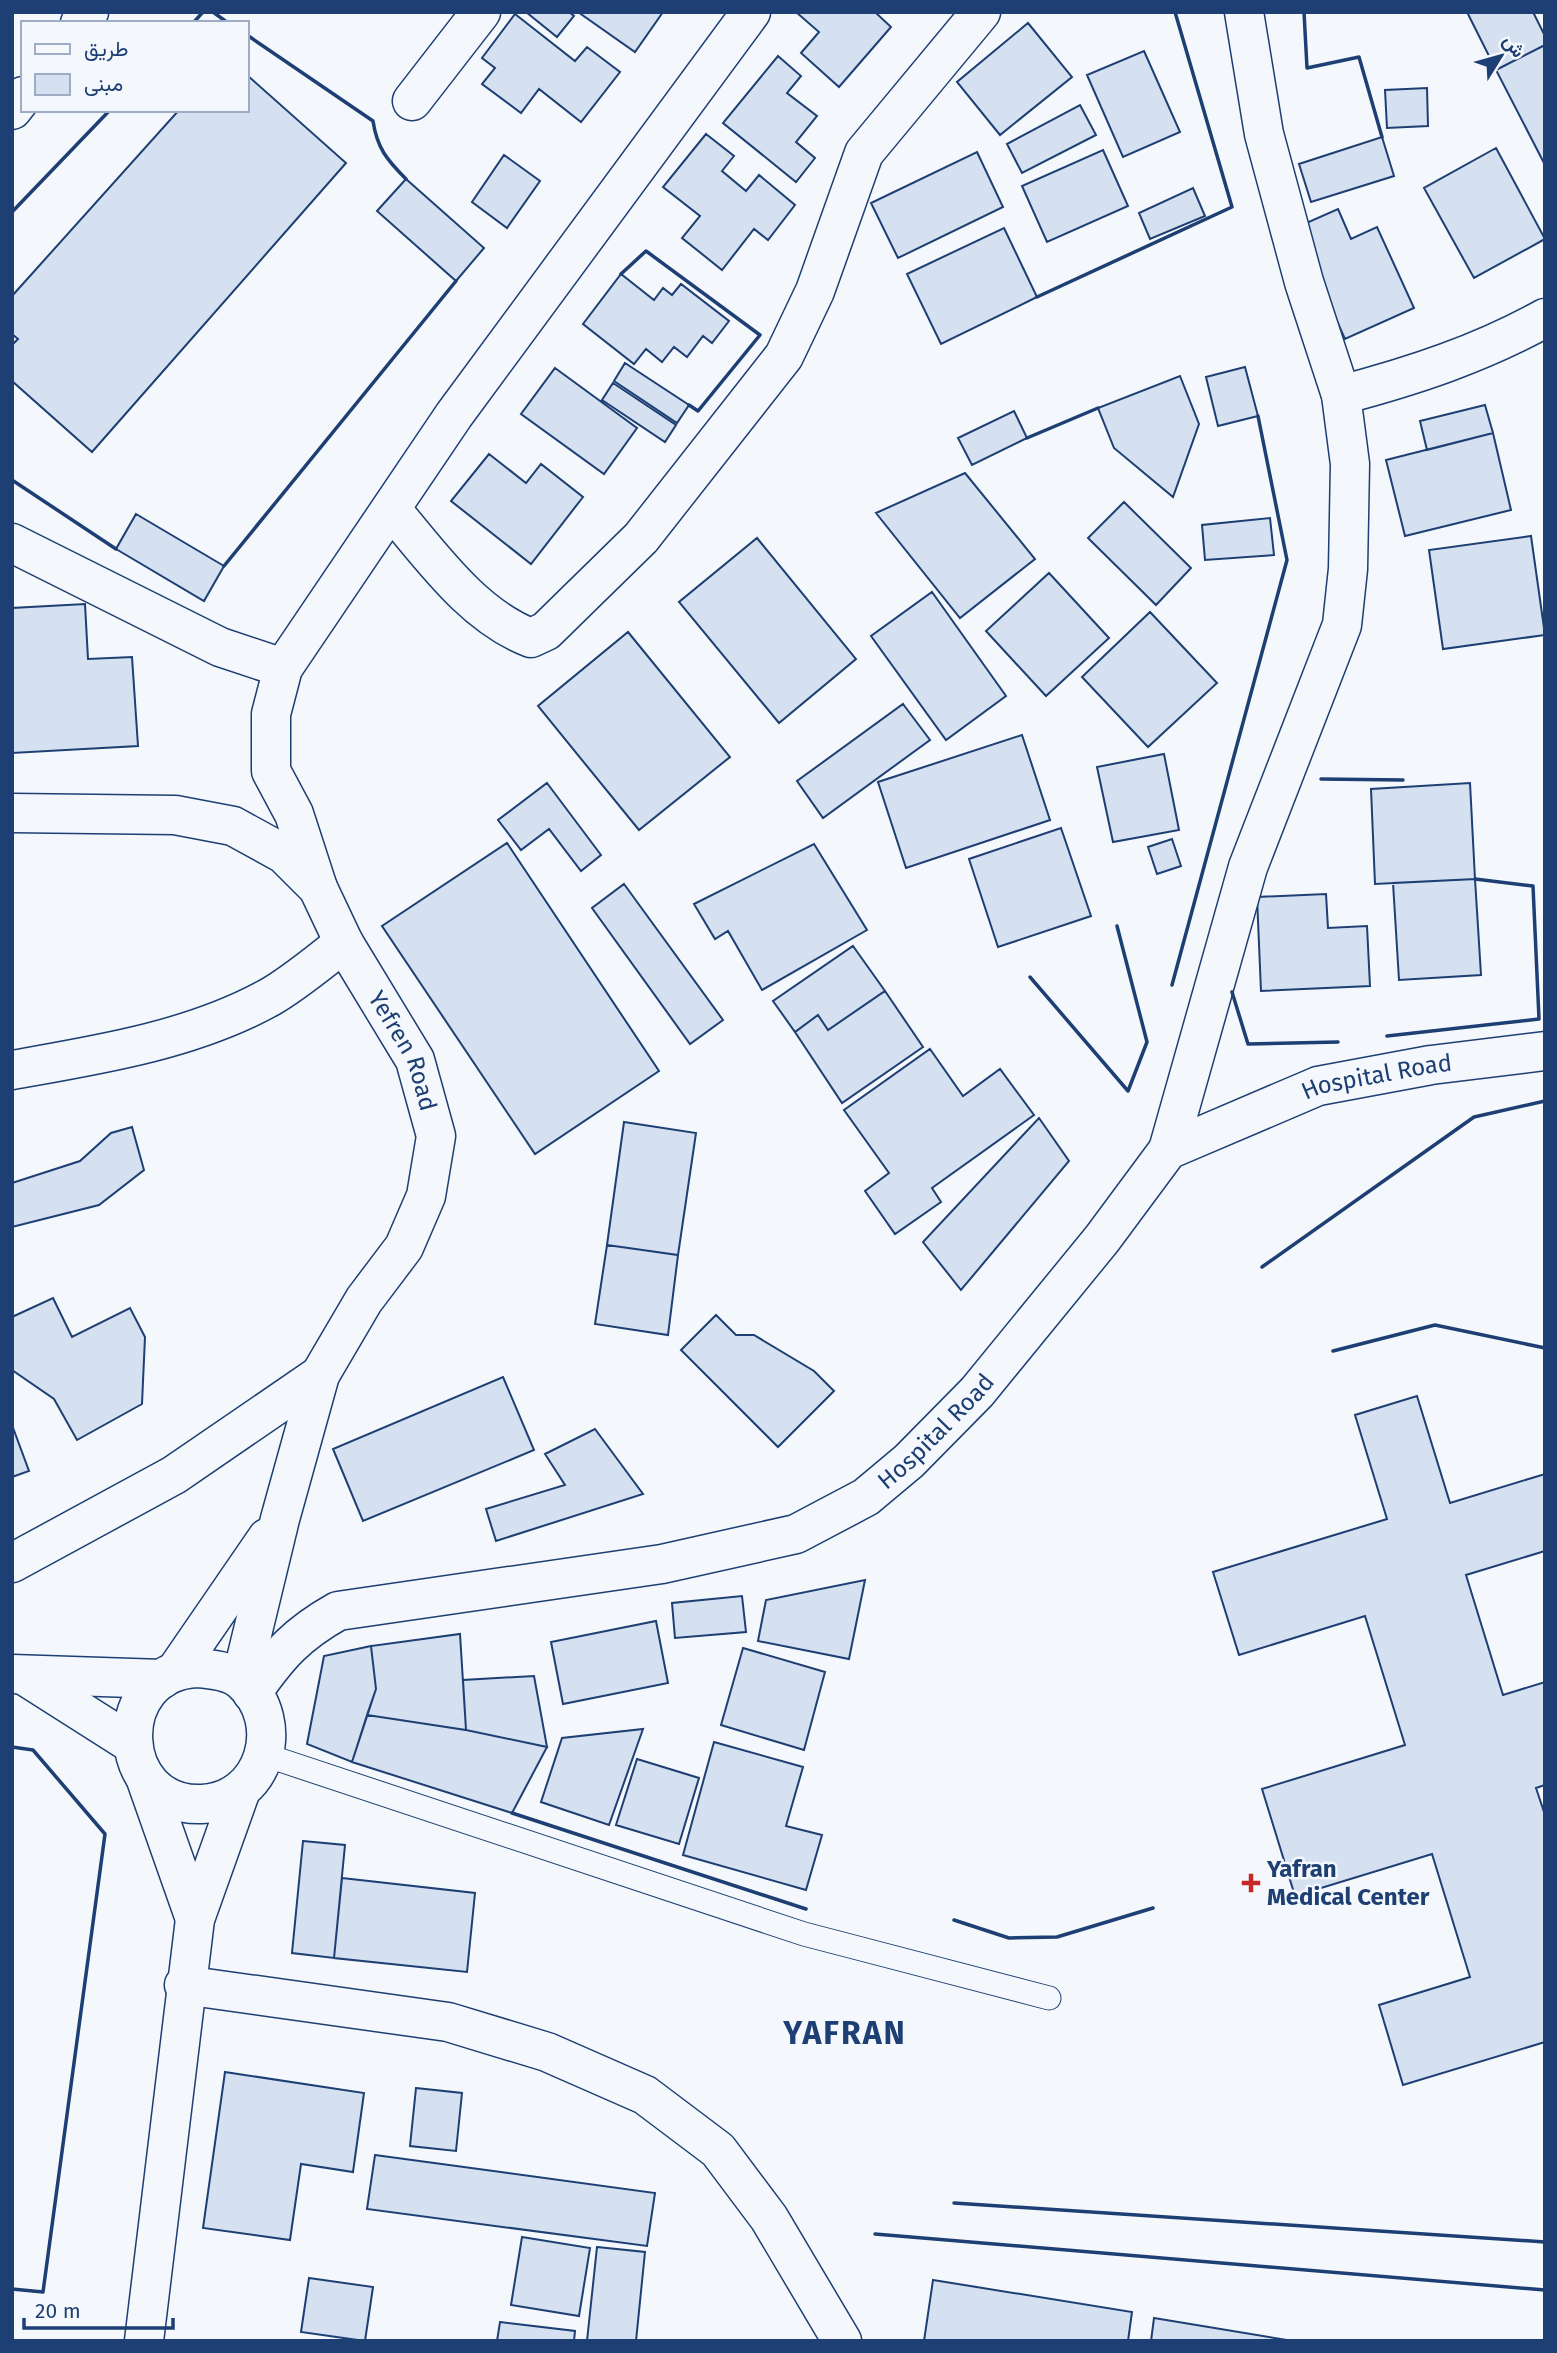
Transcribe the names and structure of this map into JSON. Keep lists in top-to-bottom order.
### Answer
{
  "streets": {
    "street": ["Yefren Road", "Hospital Road"]
  },
  "crossings": [
    ["Yefren Road", "Hospital Road"]
  ],
  "districts": ["YAFRAN"],
  "places": {
    "health": ["Yafran Medical Center"]
  },
  "legend": ["طريق", "مبنى"],
  "scale_bar": "20 m",
  "north": "top right"
}
